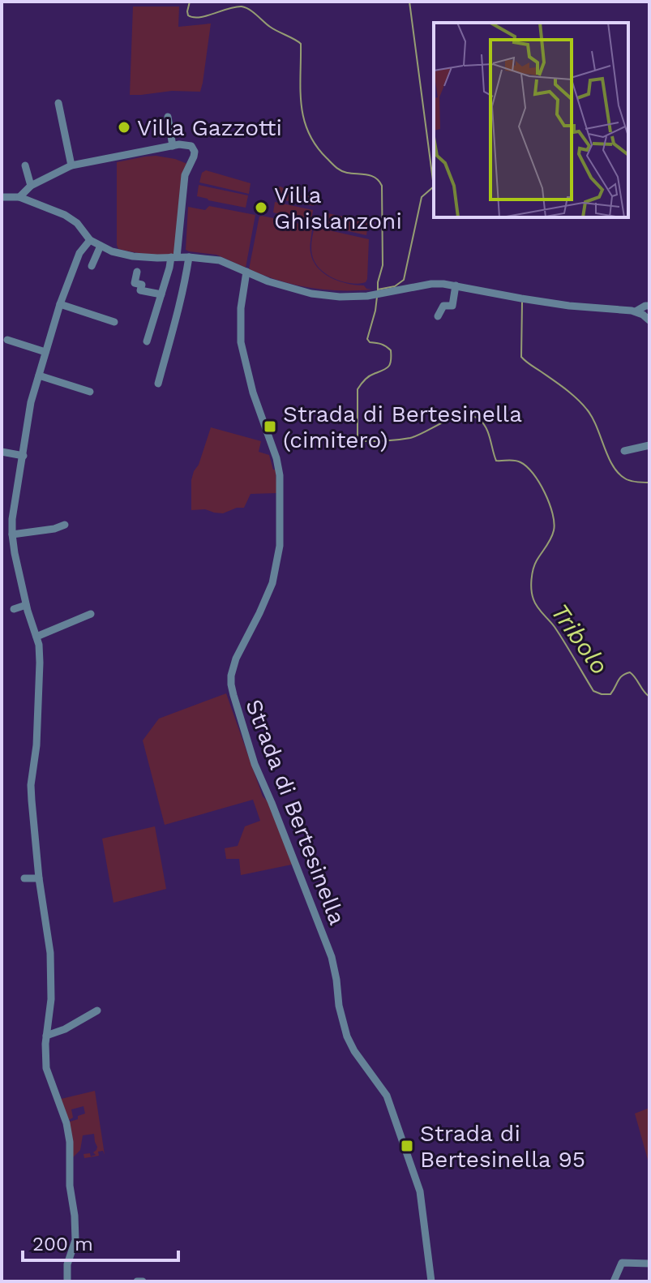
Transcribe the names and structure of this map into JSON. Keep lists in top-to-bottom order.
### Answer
{
  "streets": {
    "street": ["Strada di Bertesinella"]
  },
  "water": ["Tribolo"],
  "places": {
    "other": ["Villa Gazzotti", "Villa Ghislanzoni"],
    "transit": ["Strada di Bertesinella (cimitero)", "Strada di Bertesinella 95"]
  },
  "scale_bar": "200 m"
}
